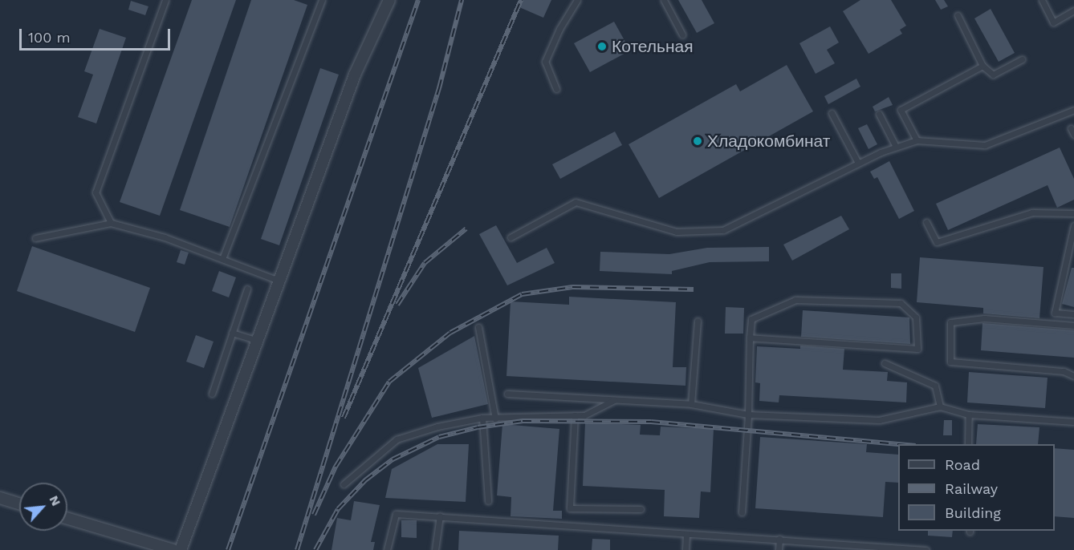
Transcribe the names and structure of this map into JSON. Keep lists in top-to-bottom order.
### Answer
{
  "places": ["Котельная", "Хладокомбинат"],
  "legend": ["Road", "Railway", "Building"],
  "scale_bar": "100 m",
  "north": "top right"
}
